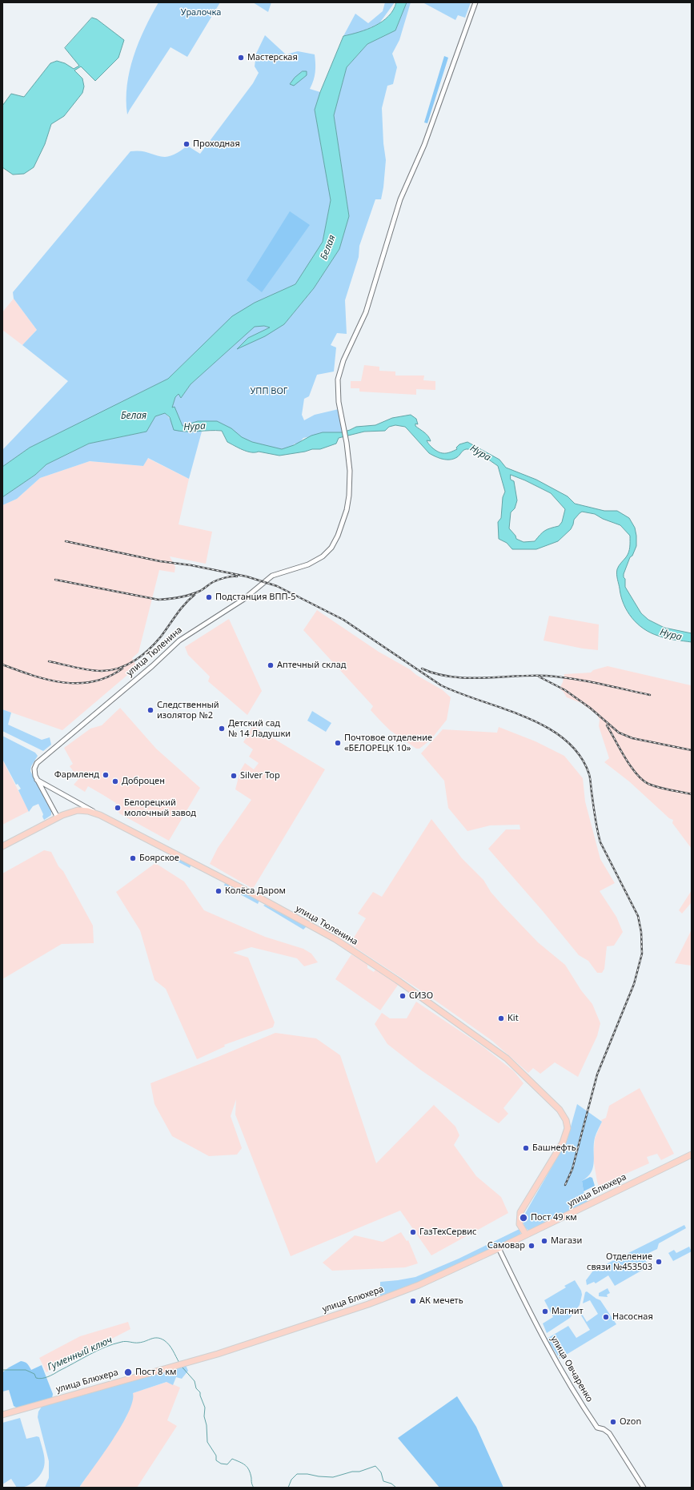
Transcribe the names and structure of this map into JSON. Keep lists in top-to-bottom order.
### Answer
{
  "streets": {
    "main road": ["улица Тюленина", "улица Блюхера"],
    "street": ["улица Овчаренко"]
  },
  "crossings": [
    ["улица Тюленина", "улица Блюхера"],
    ["улица Блюхера", "улица Овчаренко"]
  ],
  "water": ["Белая", "Нура", "Гуменный ключ"],
  "parks": ["Уралочка", "УПП ВОГ"],
  "places": [
    "Мастерская",
    "Проходная",
    "Подстанция ВПП-5",
    "Аптечный склад",
    "Следственный изолятор №2",
    "Детский сад № 14 Ладушки",
    "Почтовое отделение «БЕЛОРЕЦК 10»",
    "Фармленд",
    "Silver Top",
    "Доброцен",
    "Белорецкий молочный завод",
    "Боярское",
    "Колёса Даром",
    "СИЗО",
    "Kit",
    "Башнефть",
    "Пост 49 км",
    "ГазТехСервис",
    "Магази",
    "Самовар",
    "Отделение связи №453503",
    "АК мечеть",
    "Магнит",
    "Насосная",
    "Пост 8 км",
    "Ozon"
  ]
}
